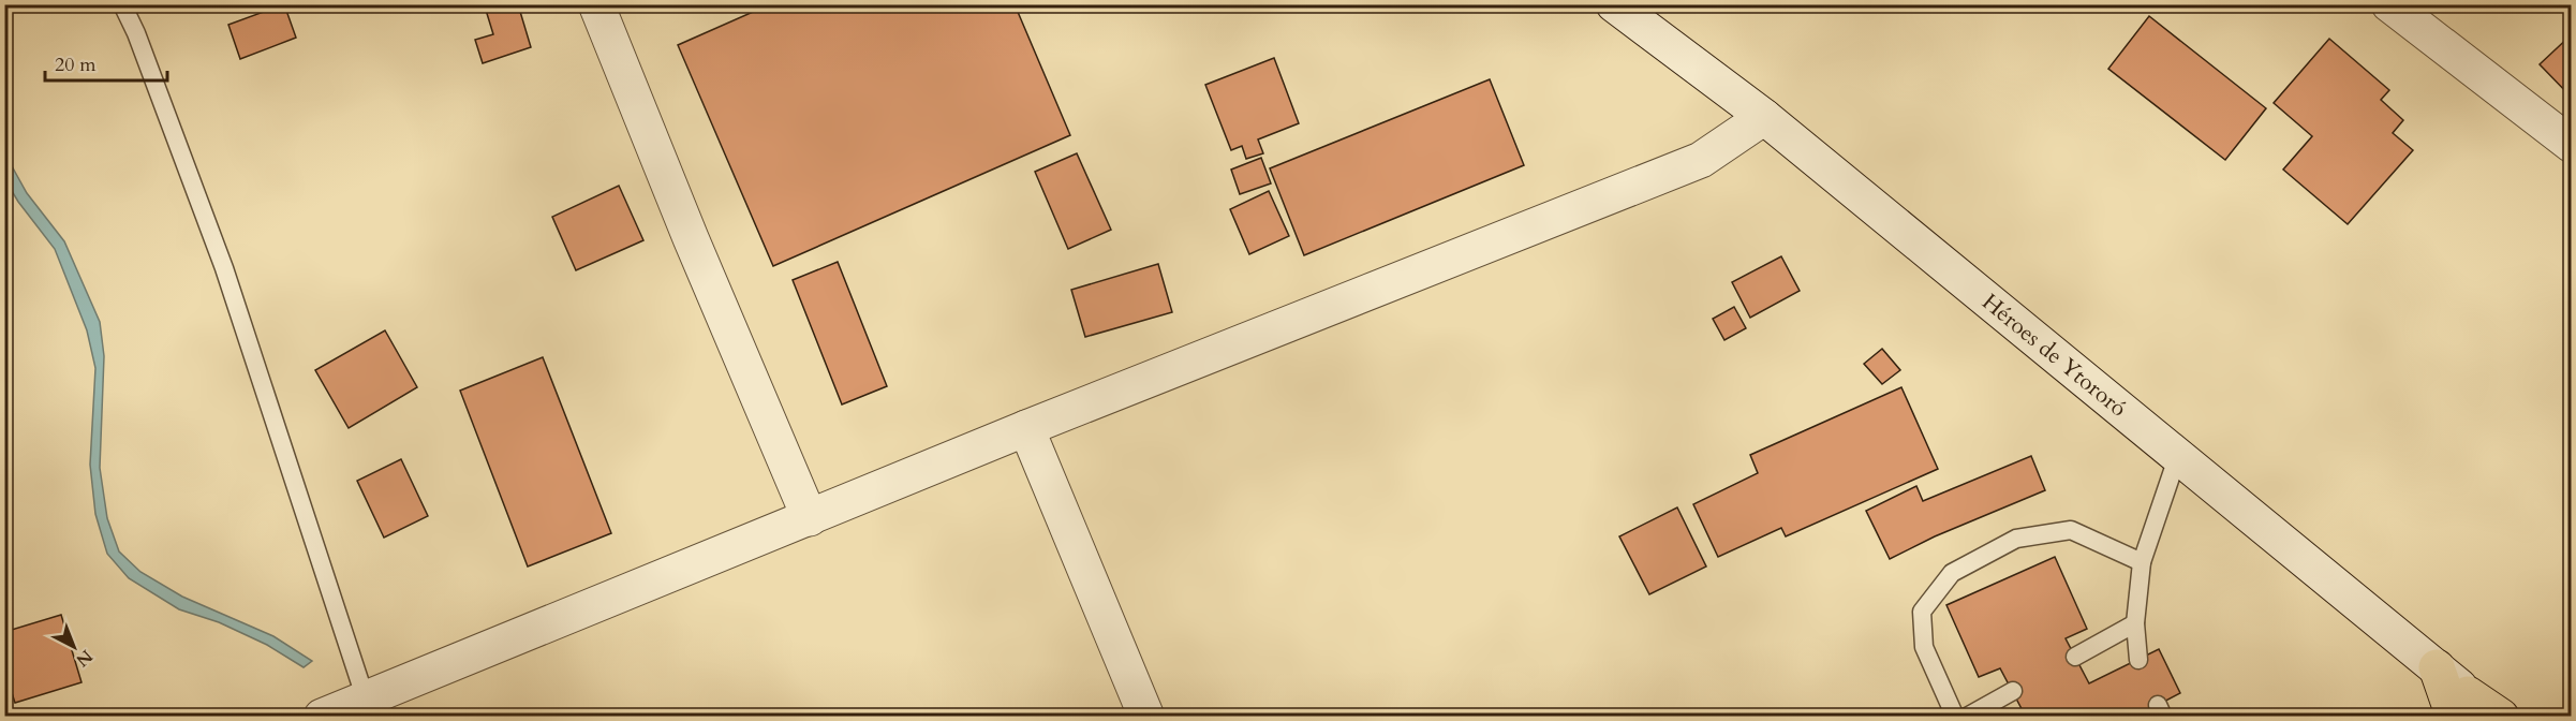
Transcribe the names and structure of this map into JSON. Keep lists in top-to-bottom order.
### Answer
{
  "streets": {
    "street": ["Héroes de Ytororó"]
  },
  "scale_bar": "20 m",
  "north": "bottom right"
}
